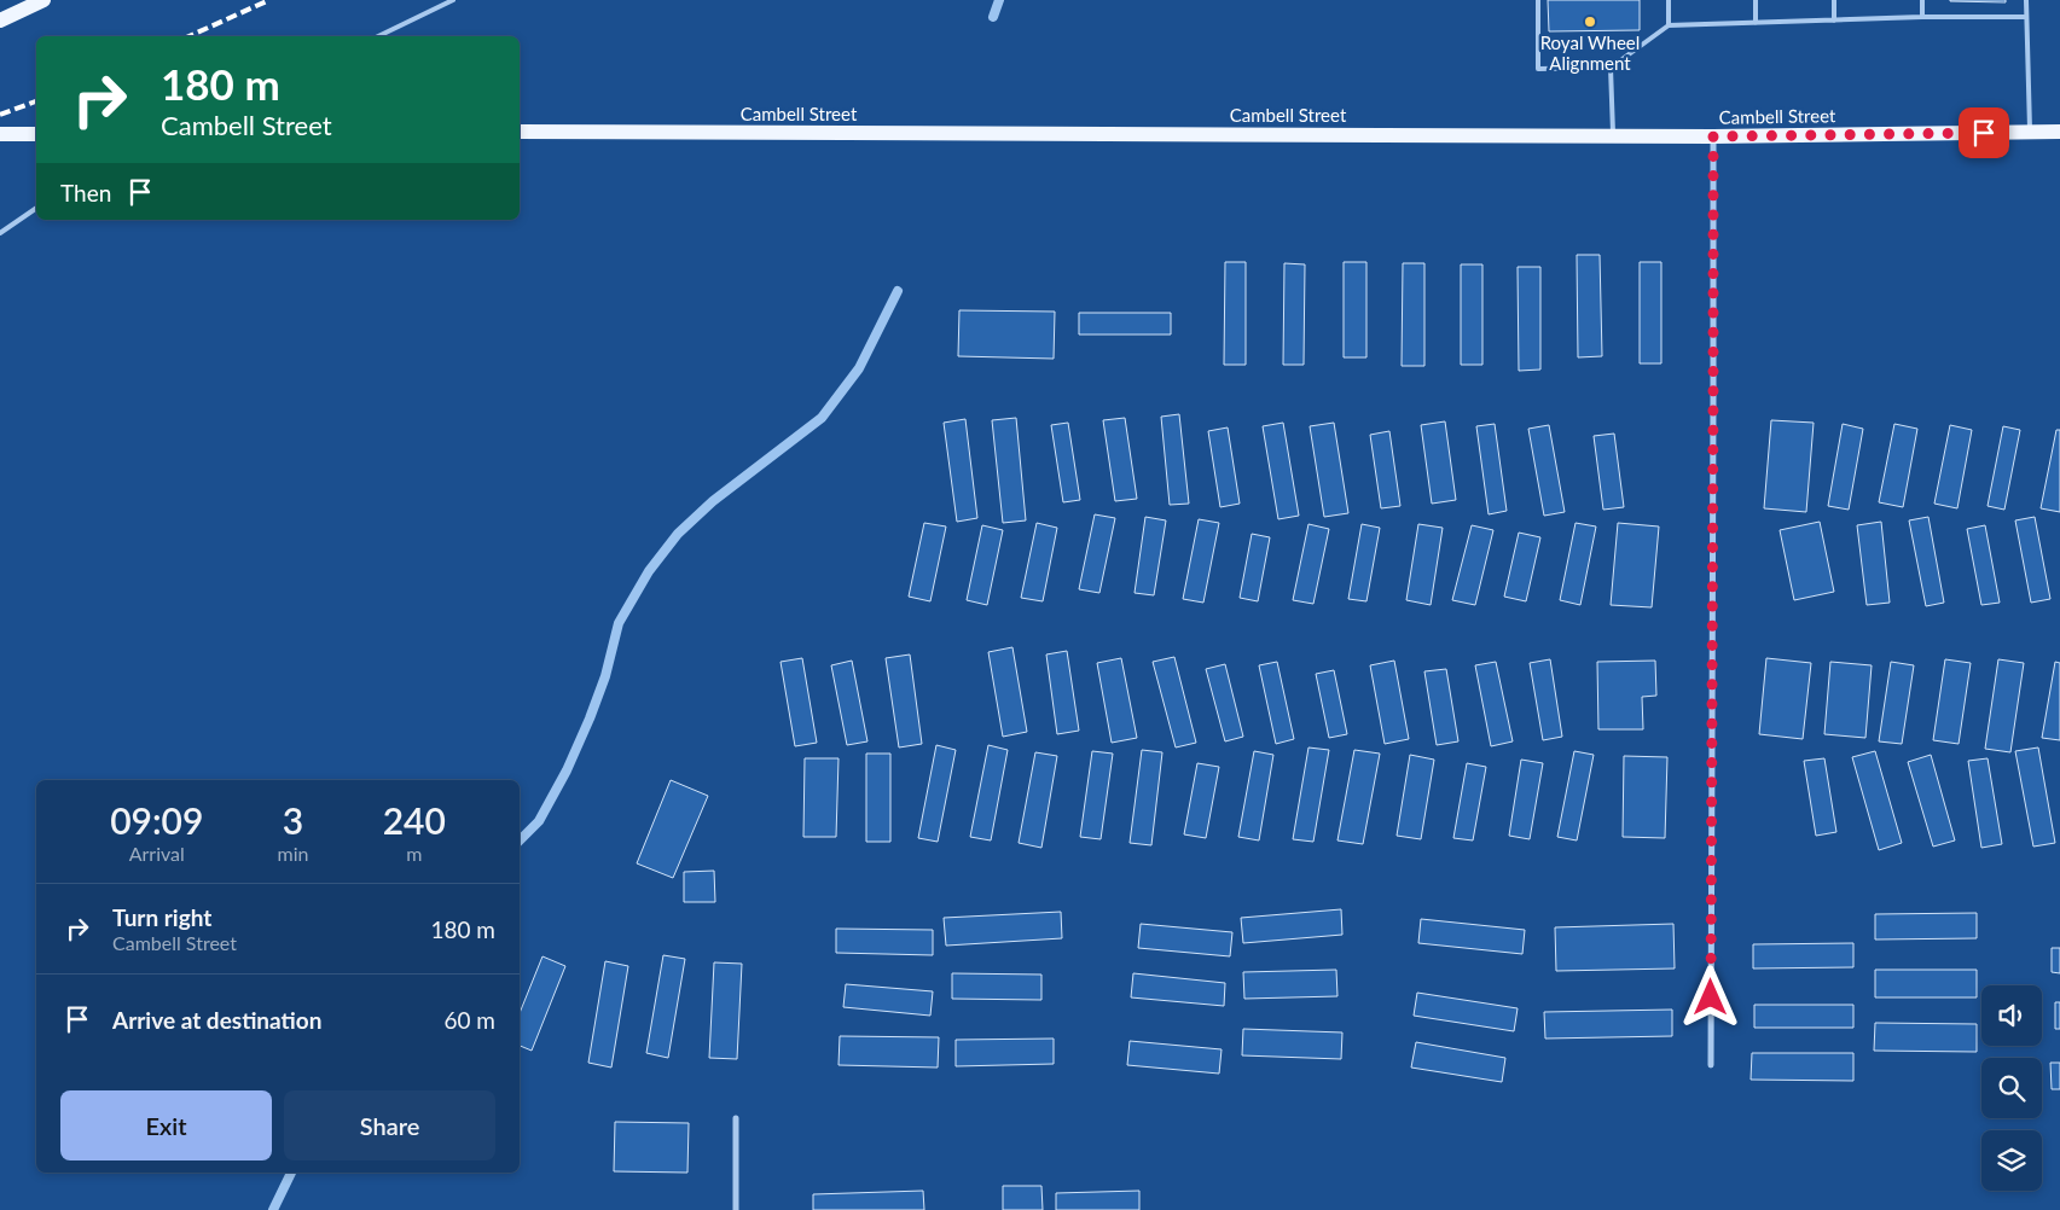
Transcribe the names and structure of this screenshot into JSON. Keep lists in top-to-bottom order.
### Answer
{
  "streets": {
    "main road": ["Cambell Street"]
  },
  "places": ["Royal Wheel Alignment"],
  "page": {
    "turn": ["180 m", "Cambell Street"],
    "then": "Then",
    "eta": [
      "09:09",
      "Arrival",
      "3",
      "min",
      "240",
      "m"
    ],
    "list": [
      {
        "name": "Turn right",
        "note": "Cambell Street",
        "value": "180 m"
      },
      {
        "name": "Arrive at destination",
        "value": "60 m"
      }
    ],
    "buttons": ["Exit", "Share"]
  }
}
